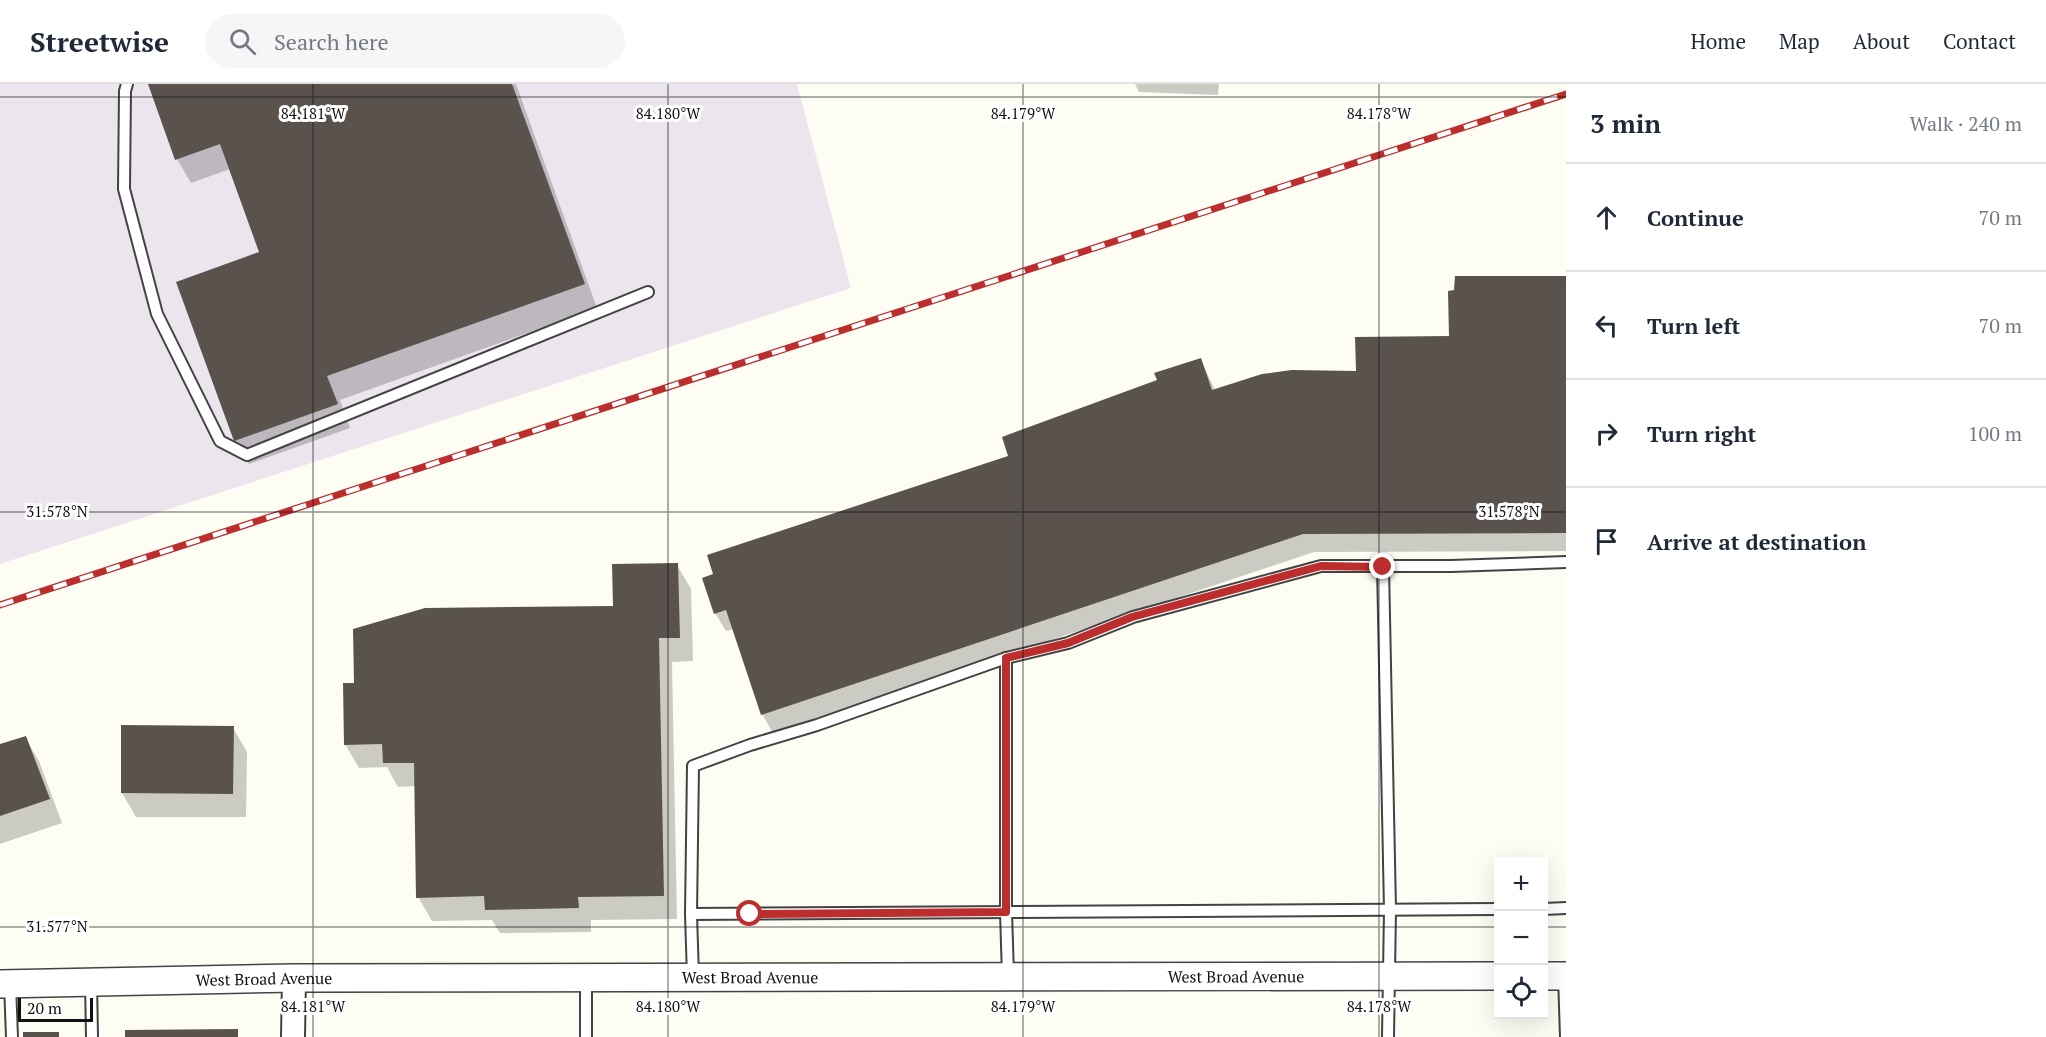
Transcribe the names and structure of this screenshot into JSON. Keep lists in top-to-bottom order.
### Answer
{
  "streets": {
    "street": ["West Broad Avenue"]
  },
  "scale_bar": "20 m",
  "page": {
    "header": "Streetwise",
    "search": "Search here",
    "nav": [
      "Home",
      "Map",
      "About",
      "Contact"
    ],
    "heading": ["3 min", "Walk · 240 m"],
    "list": [
      ["Continue", "70 m"],
      ["Turn left", "70 m"],
      ["Turn right", "100 m"],
      "Arrive at destination"
    ],
    "map_buttons": ["+", "−"],
    "scale": "20 m"
  },
  "coordinates": [
    "84.181°W",
    "84.180°W",
    "84.179°W",
    "84.178°W",
    "31.578°N",
    "31.577°N"
  ]
}
